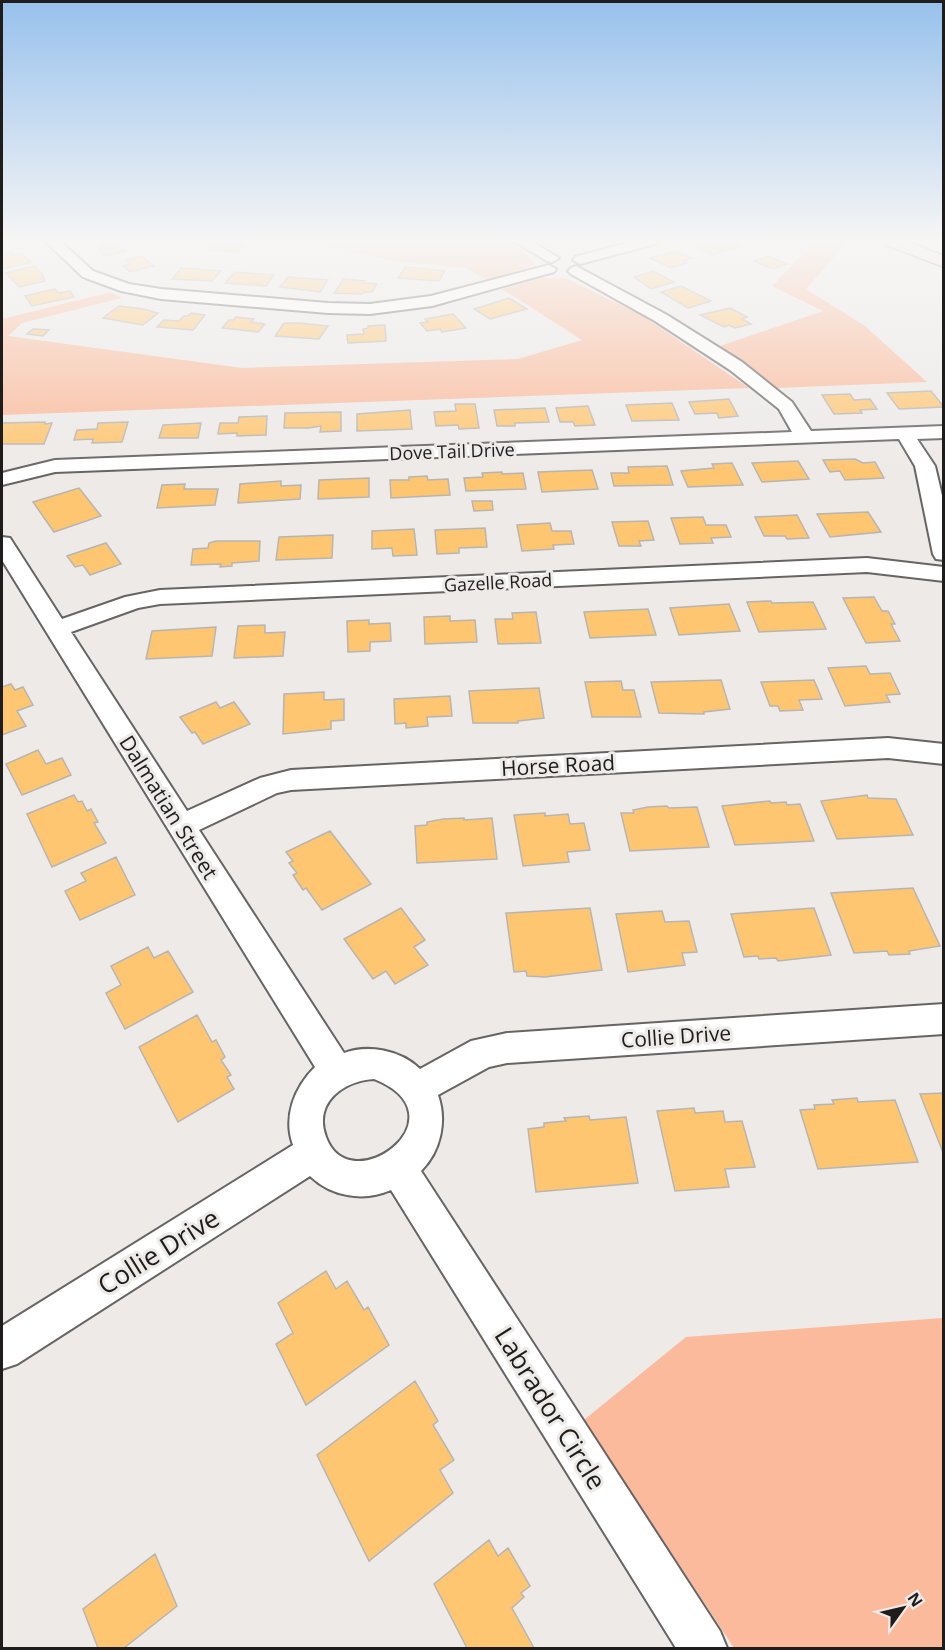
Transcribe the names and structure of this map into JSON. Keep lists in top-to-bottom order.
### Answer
{
  "streets": {
    "street": [
      "Dove Tail Drive",
      "Gazelle Road",
      "Horse Road",
      "Dalmatian Street",
      "Collie Drive",
      "Labrador Circle"
    ]
  },
  "crossings": [
    ["Gazelle Road", "Dalmatian Street"],
    ["Horse Road", "Dalmatian Street"],
    ["Dalmatian Street", "Collie Drive"],
    ["Dalmatian Street", "Labrador Circle"],
    ["Collie Drive", "Labrador Circle"]
  ],
  "north": "top right"
}
